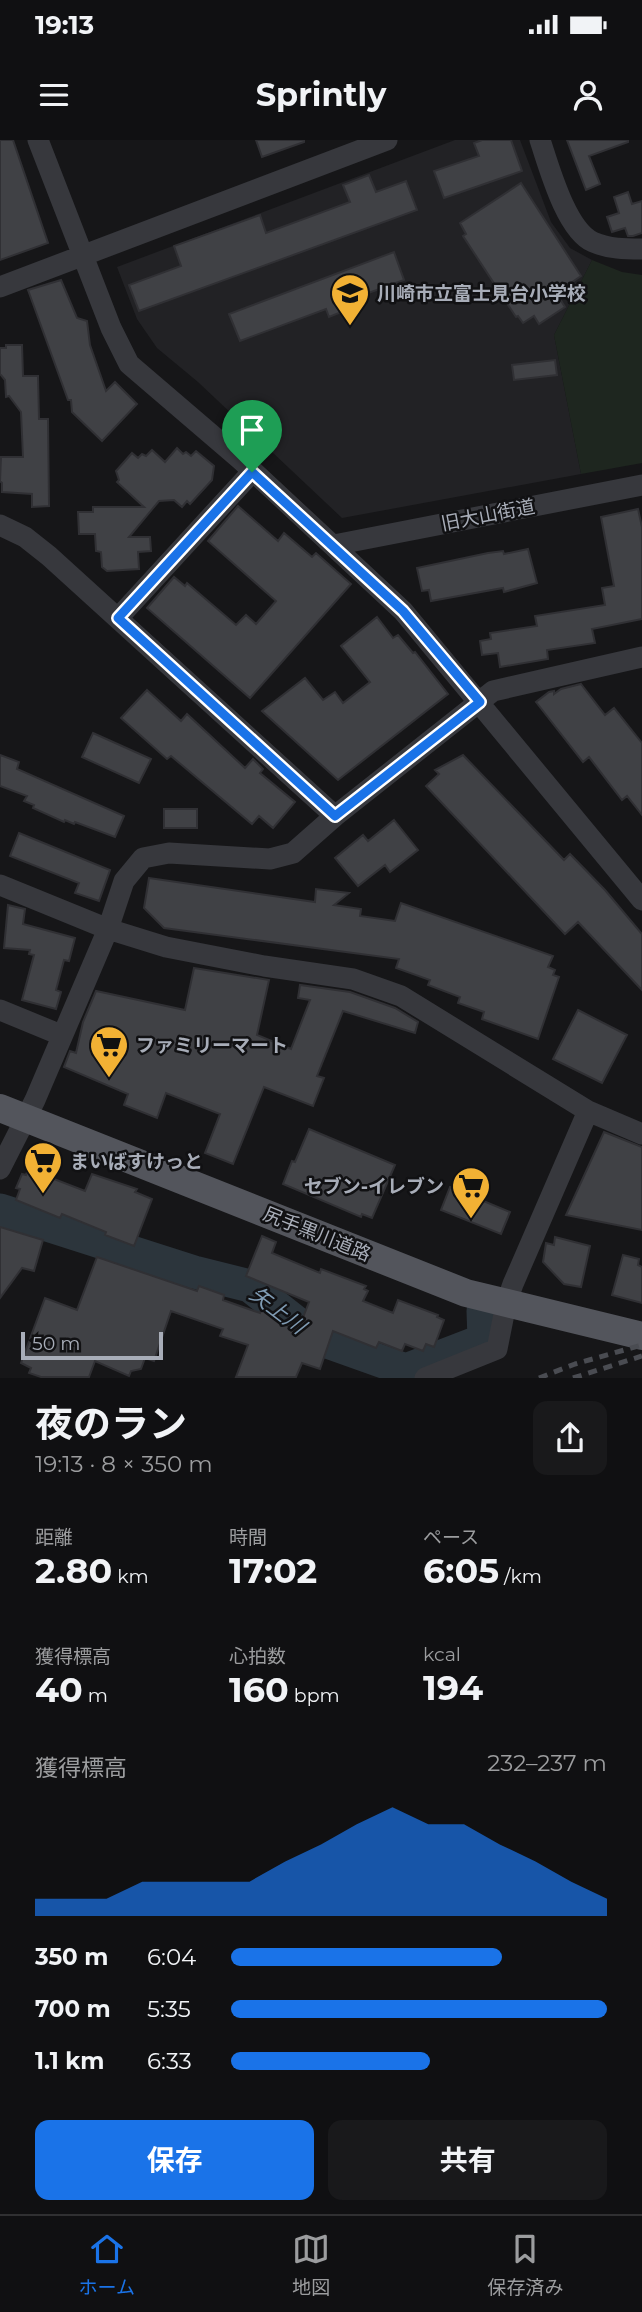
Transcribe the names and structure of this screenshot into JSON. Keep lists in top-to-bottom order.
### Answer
{
  "streets": {
    "main road": ["尻手黒川道路"],
    "street": ["旧大山街道"]
  },
  "water": ["矢上川"],
  "places": {
    "school or university": ["川崎市立富士見台小学校"],
    "supermarket": ["ファミリーマート", "まいばすけっと", "セブン-イレブン"]
  },
  "scale_bar": "50 m",
  "page": {
    "status": "19:13",
    "header": "Sprintly",
    "scale": "50 m",
    "heading": ["夜のラン", "19:13 · 8 × 350 m"],
    "stats": [
      ["距離", "2.80 km"],
      ["時間", "17:02"],
      ["ペース", "6:05 /km"],
      ["獲得標高", "40 m"],
      ["心拍数", "160 bpm"],
      ["kcal", "194"]
    ],
    "chart": ["獲得標高", "232–237 m"],
    "list": [
      {
        "name": "350 m",
        "note": "6:04"
      },
      {
        "name": "700 m",
        "note": "5:35"
      },
      {
        "name": "1.1 km",
        "note": "6:33"
      }
    ],
    "buttons": ["保存", "共有"],
    "tabs": ["ホーム", "地図", "保存済み"]
  }
}
